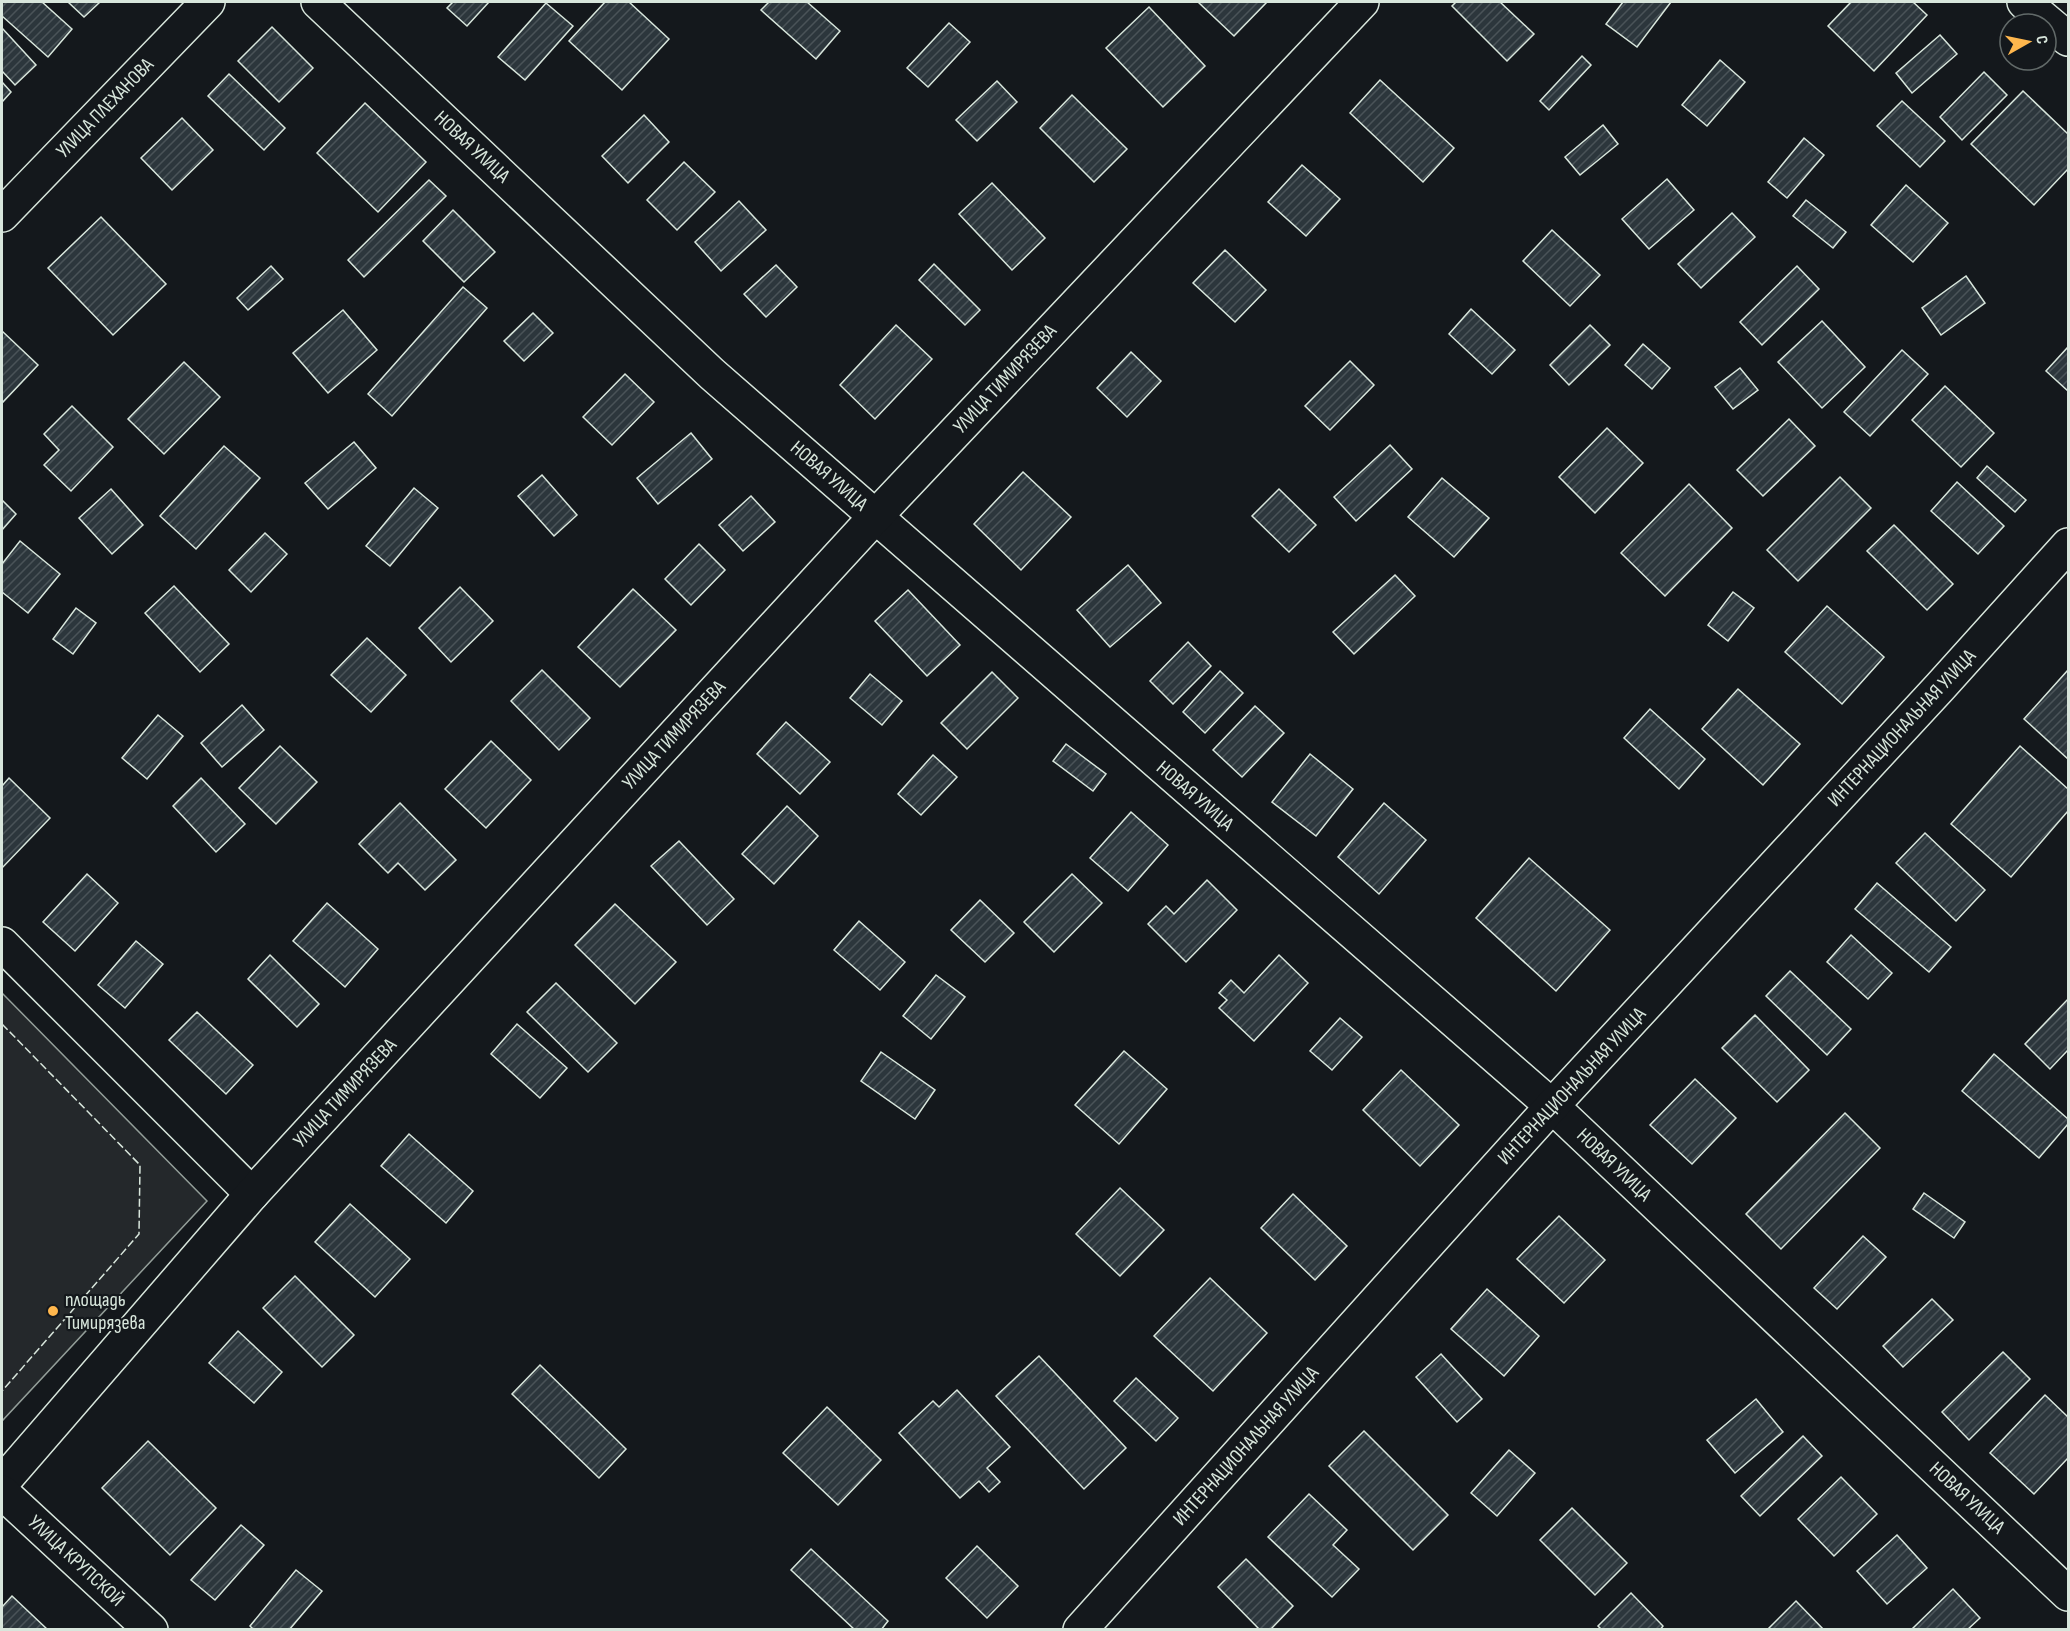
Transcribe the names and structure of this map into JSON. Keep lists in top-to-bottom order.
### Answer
{
  "streets": {
    "street": [
      "УЛИЦА ПЛЕХАНОВА",
      "НОВАЯ УЛИЦА",
      "УЛИЦА ТИМИРЯЗЕВА",
      "ИНТЕРНАЦИОНАЛЬНАЯ УЛИЦА",
      "УЛИЦА КРУПСКОЙ"
    ]
  },
  "crossings": [
    ["НОВАЯ УЛИЦА", "УЛИЦА ТИМИРЯЗЕВА"],
    ["НОВАЯ УЛИЦА", "ИНТЕРНАЦИОНАЛЬНАЯ УЛИЦА"]
  ],
  "places": ["площадь Тимирязева"],
  "north": "right"
}
